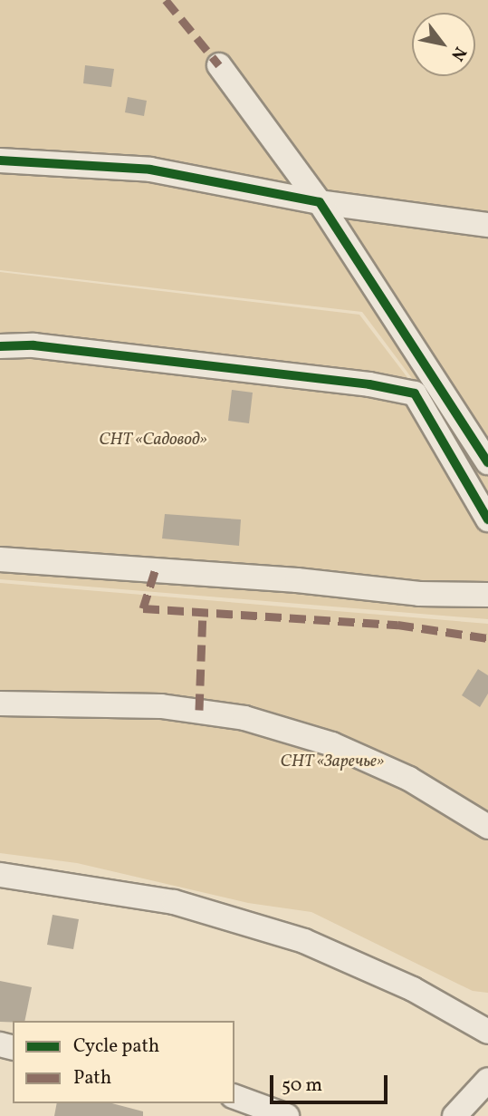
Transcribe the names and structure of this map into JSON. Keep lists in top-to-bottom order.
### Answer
{
  "parks": ["СНТ «Садовод»", "СНТ «Заречье»"],
  "legend": ["Cycle path", "Path"],
  "scale_bar": "50 m",
  "north": "bottom right"
}
